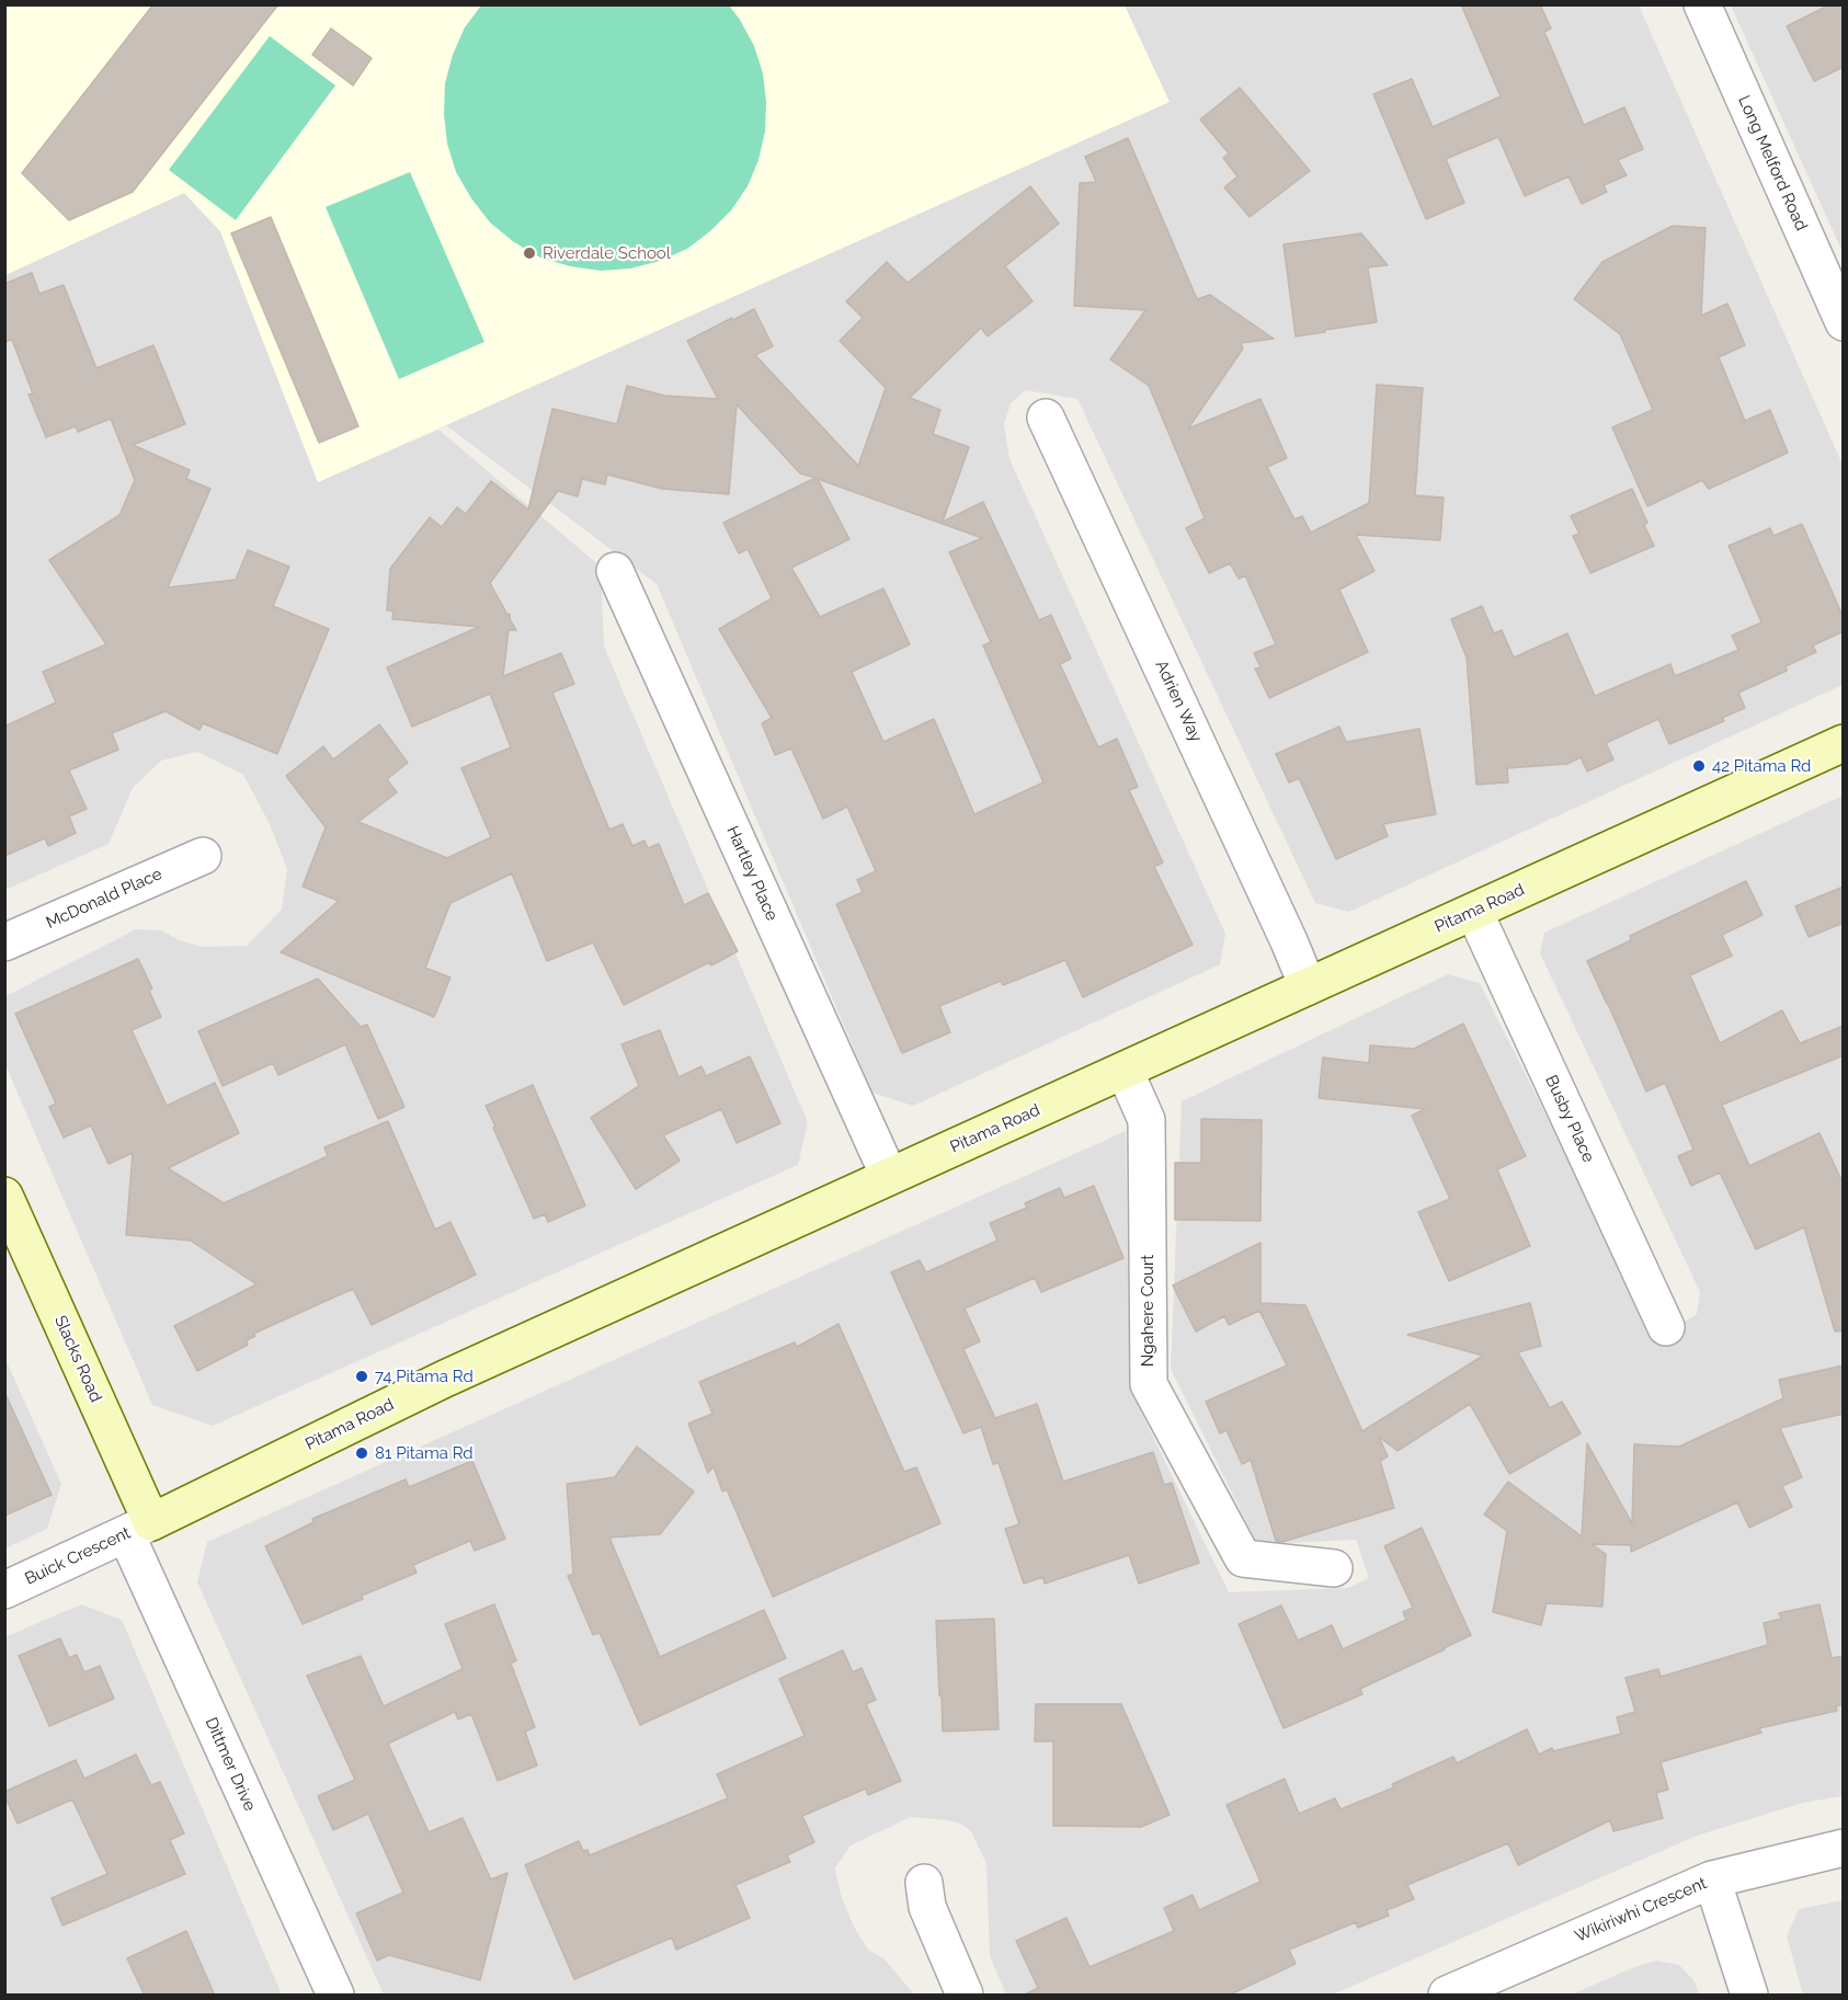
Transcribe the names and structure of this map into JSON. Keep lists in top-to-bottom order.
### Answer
{
  "streets": {
    "street": [
      "Long Melford Road",
      "Adrien Way",
      "Hartley Place",
      "McDonald Place",
      "Pitama Road",
      "Busby Place",
      "Ngahere Court",
      "Slacks Road",
      "Buick Crescent",
      "Dittmer Drive",
      "Wikiriwhi Crescent"
    ]
  },
  "crossings": [
    ["Adrien Way", "Pitama Road"],
    ["Hartley Place", "Pitama Road"],
    ["Pitama Road", "Busby Place"],
    ["Pitama Road", "Ngahere Court"],
    ["Pitama Road", "Slacks Road"],
    ["Pitama Road", "Buick Crescent"],
    ["Pitama Road", "Dittmer Drive"],
    ["Slacks Road", "Buick Crescent"],
    ["Slacks Road", "Dittmer Drive"],
    ["Buick Crescent", "Dittmer Drive"]
  ],
  "places": [
    "Riverdale School",
    "42 Pitama Rd",
    "74 Pitama Rd",
    "81 Pitama Rd"
  ]
}
